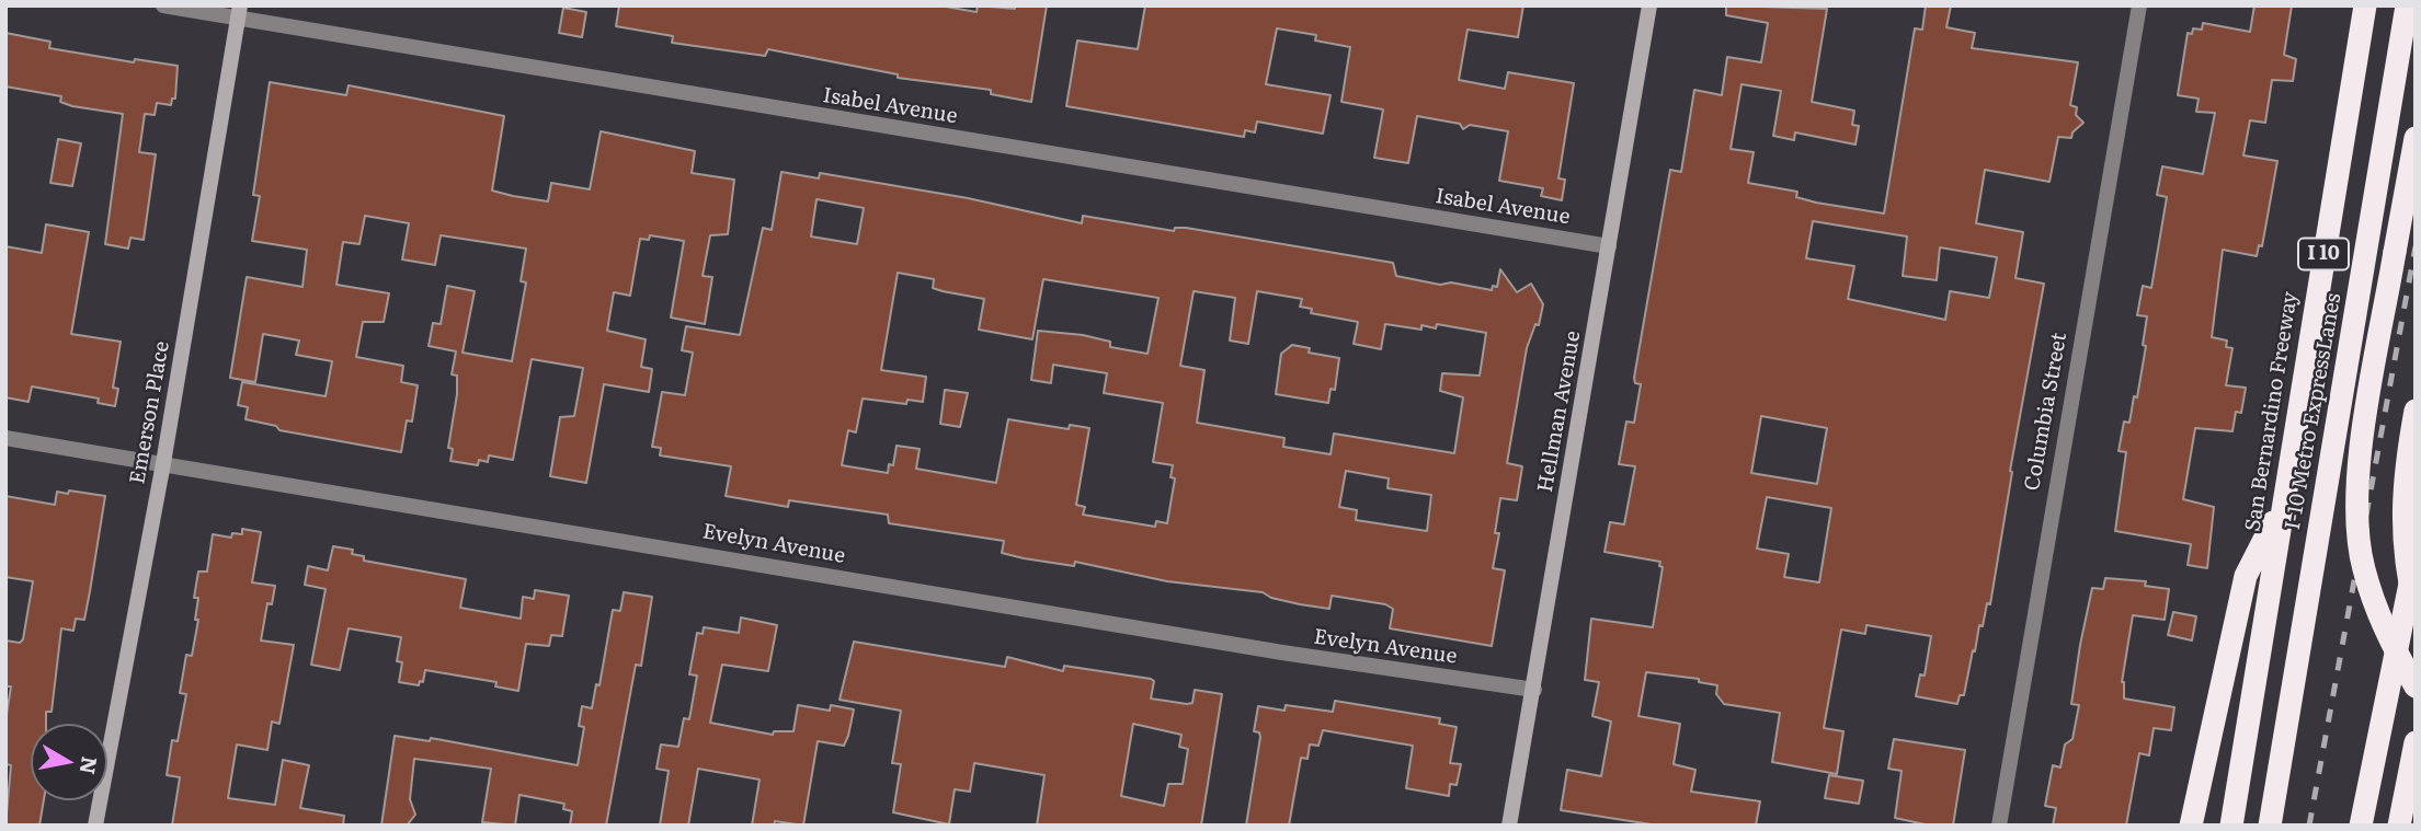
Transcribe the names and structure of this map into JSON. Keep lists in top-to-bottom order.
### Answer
{
  "streets": {
    "highway": ["I 10", "San Bernardino Freeway", "I-10 Metro ExpressLanes"],
    "street": [
      "Isabel Avenue",
      "Hellman Avenue",
      "Columbia Street",
      "Emerson Place",
      "Evelyn Avenue"
    ]
  },
  "crossings": [
    ["Isabel Avenue", "Hellman Avenue"],
    ["Isabel Avenue", "Emerson Place"],
    ["Hellman Avenue", "Evelyn Avenue"],
    ["Emerson Place", "Evelyn Avenue"]
  ],
  "north": "right"
}
